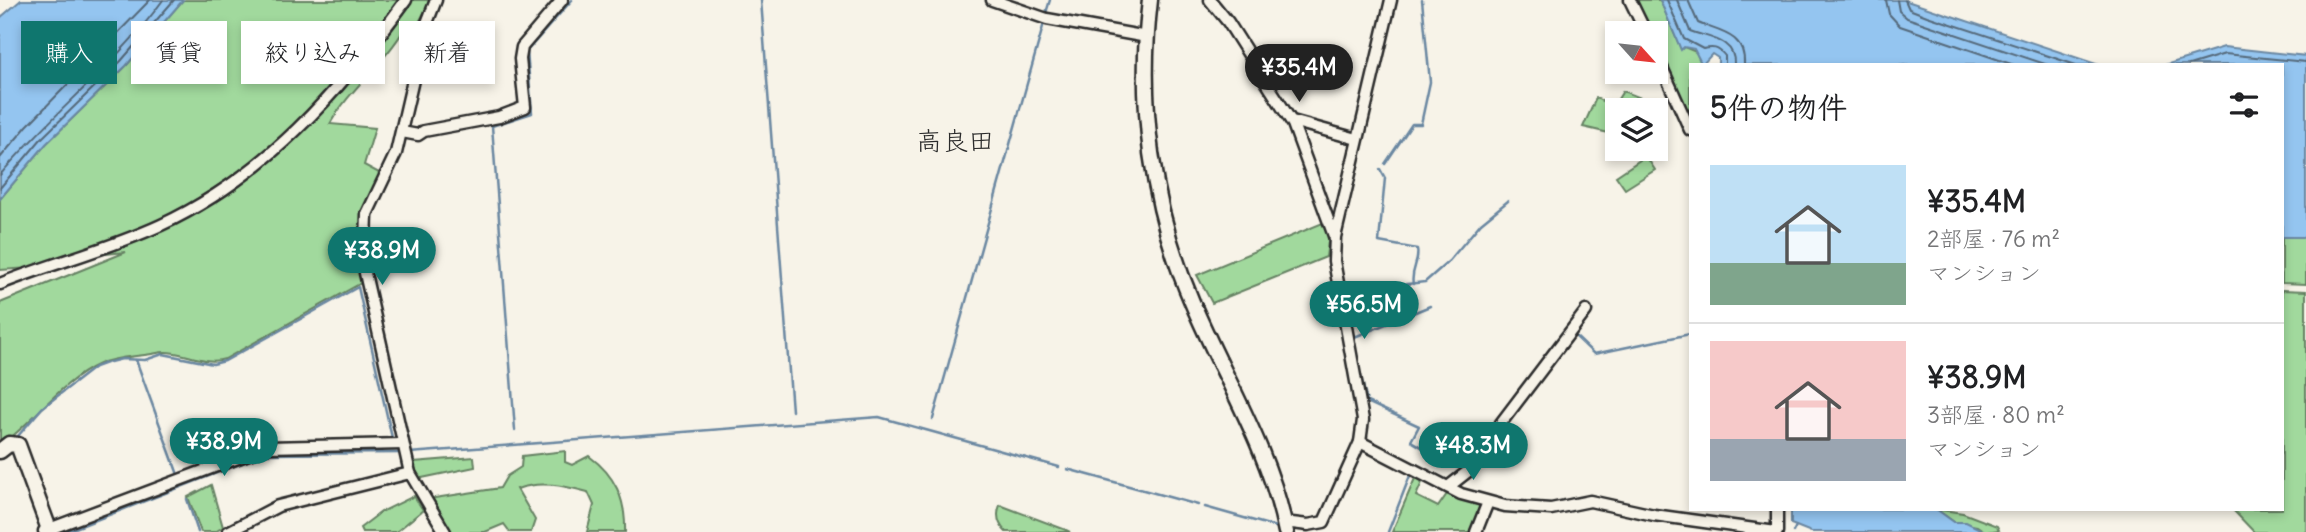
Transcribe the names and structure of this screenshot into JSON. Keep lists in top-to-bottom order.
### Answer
{
  "districts": ["高良田"],
  "north": "bottom right",
  "page": {
    "chip": [
      "購入",
      "賃貸",
      "絞り込み",
      "新着"
    ],
    "price": [
      "¥35.4M",
      "¥38.9M",
      "¥56.5M",
      "¥38.9M",
      "¥48.3M"
    ],
    "heading": "5件の物件",
    "list": [
      {
        "name": "¥35.4M",
        "note": "2部屋 · 76 m² · マンション"
      },
      {
        "name": "¥38.9M",
        "note": "3部屋 · 80 m² · マンション"
      }
    ]
  }
}
